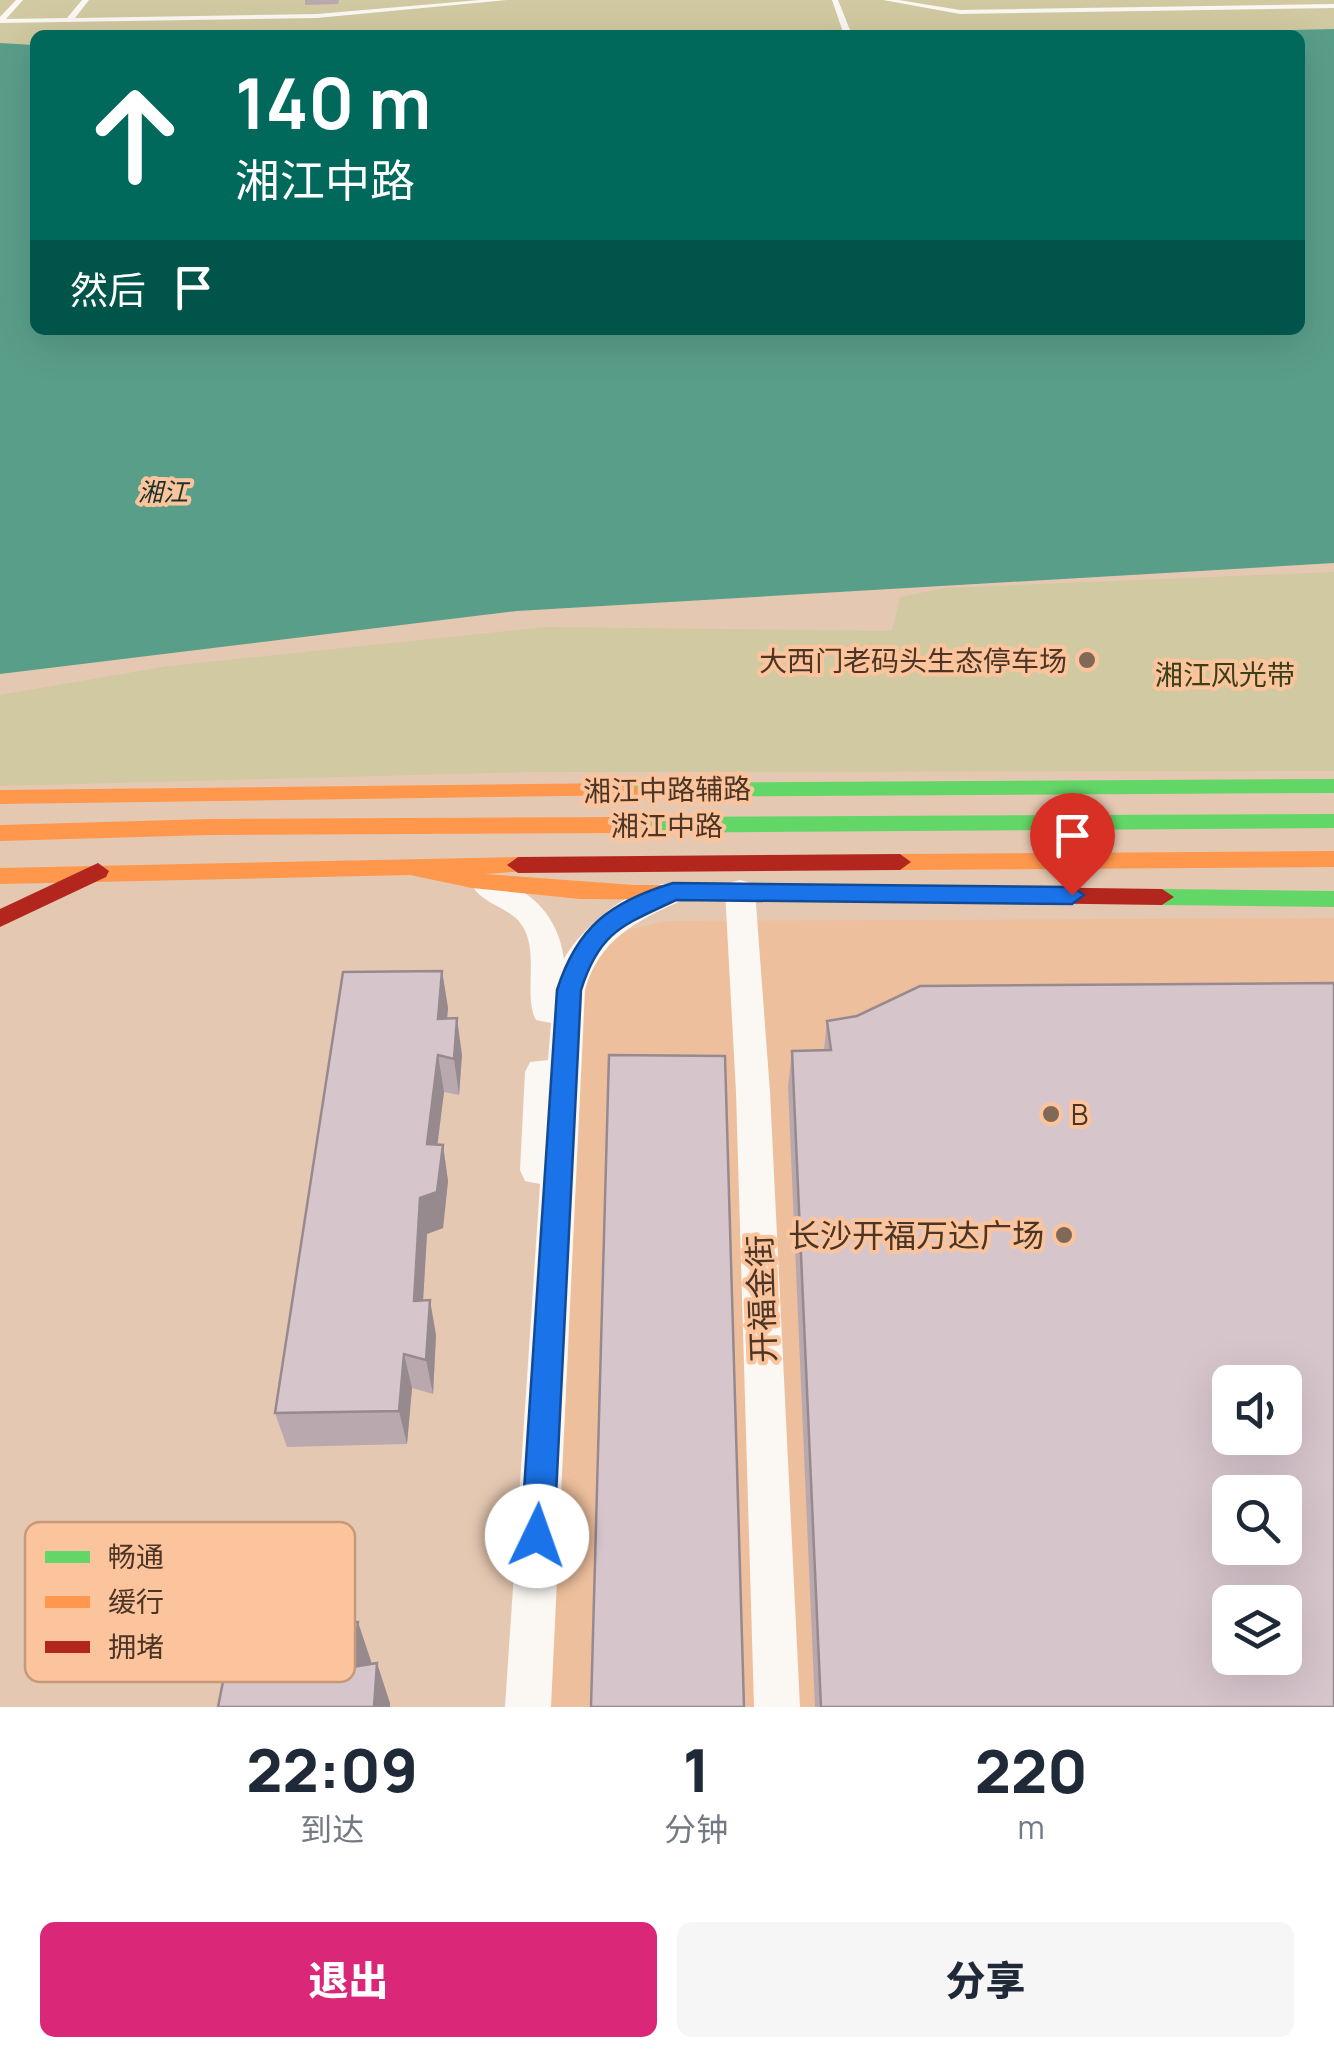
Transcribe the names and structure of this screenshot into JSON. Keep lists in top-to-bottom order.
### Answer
{
  "streets": {
    "main road": ["湘江中路辅路", "湘江中路"],
    "street": ["开福金街"]
  },
  "crossings": [
    ["湘江中路", "开福金街"]
  ],
  "water": ["湘江"],
  "parks": ["湘江风光带"],
  "places": ["大西门老码头生态停车场", "B", "长沙开福万达广场"],
  "legend": ["畅通", "缓行", "拥堵"],
  "page": {
    "turn": ["140 m", "湘江中路"],
    "then": "然后",
    "eta": [
      "22:09",
      "到达",
      "1",
      "分钟",
      "220",
      "m"
    ],
    "buttons": ["退出", "分享"]
  }
}
